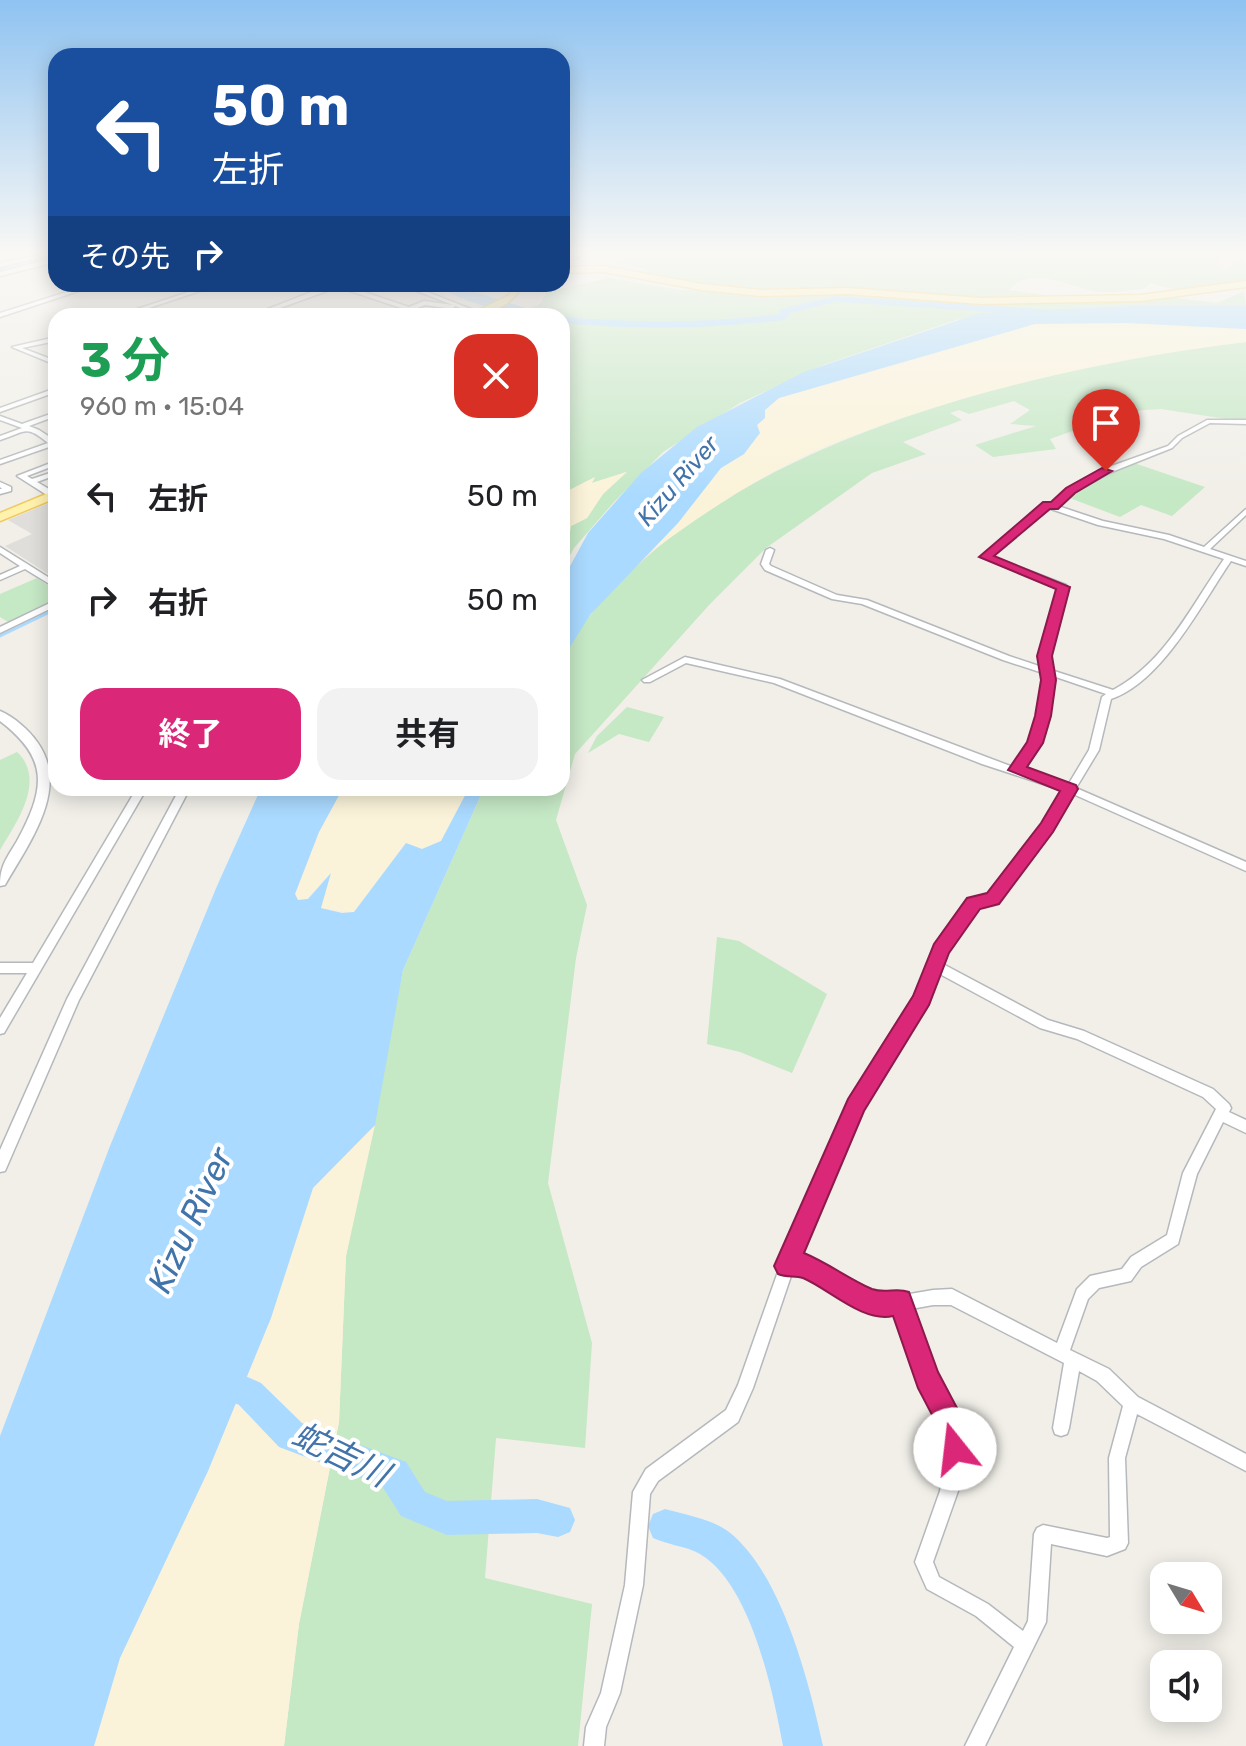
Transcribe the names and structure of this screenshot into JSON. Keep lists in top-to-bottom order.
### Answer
{
  "water": ["Kizu River", "蛇吉川"],
  "north": "bottom right",
  "page": {
    "turn": ["50 m", "左折"],
    "then": "その先",
    "heading": ["3 分", "960 m · 15:04"],
    "list": [
      {
        "name": "左折",
        "value": "50 m"
      },
      {
        "name": "右折",
        "value": "50 m"
      }
    ],
    "buttons": ["終了", "共有"]
  }
}
